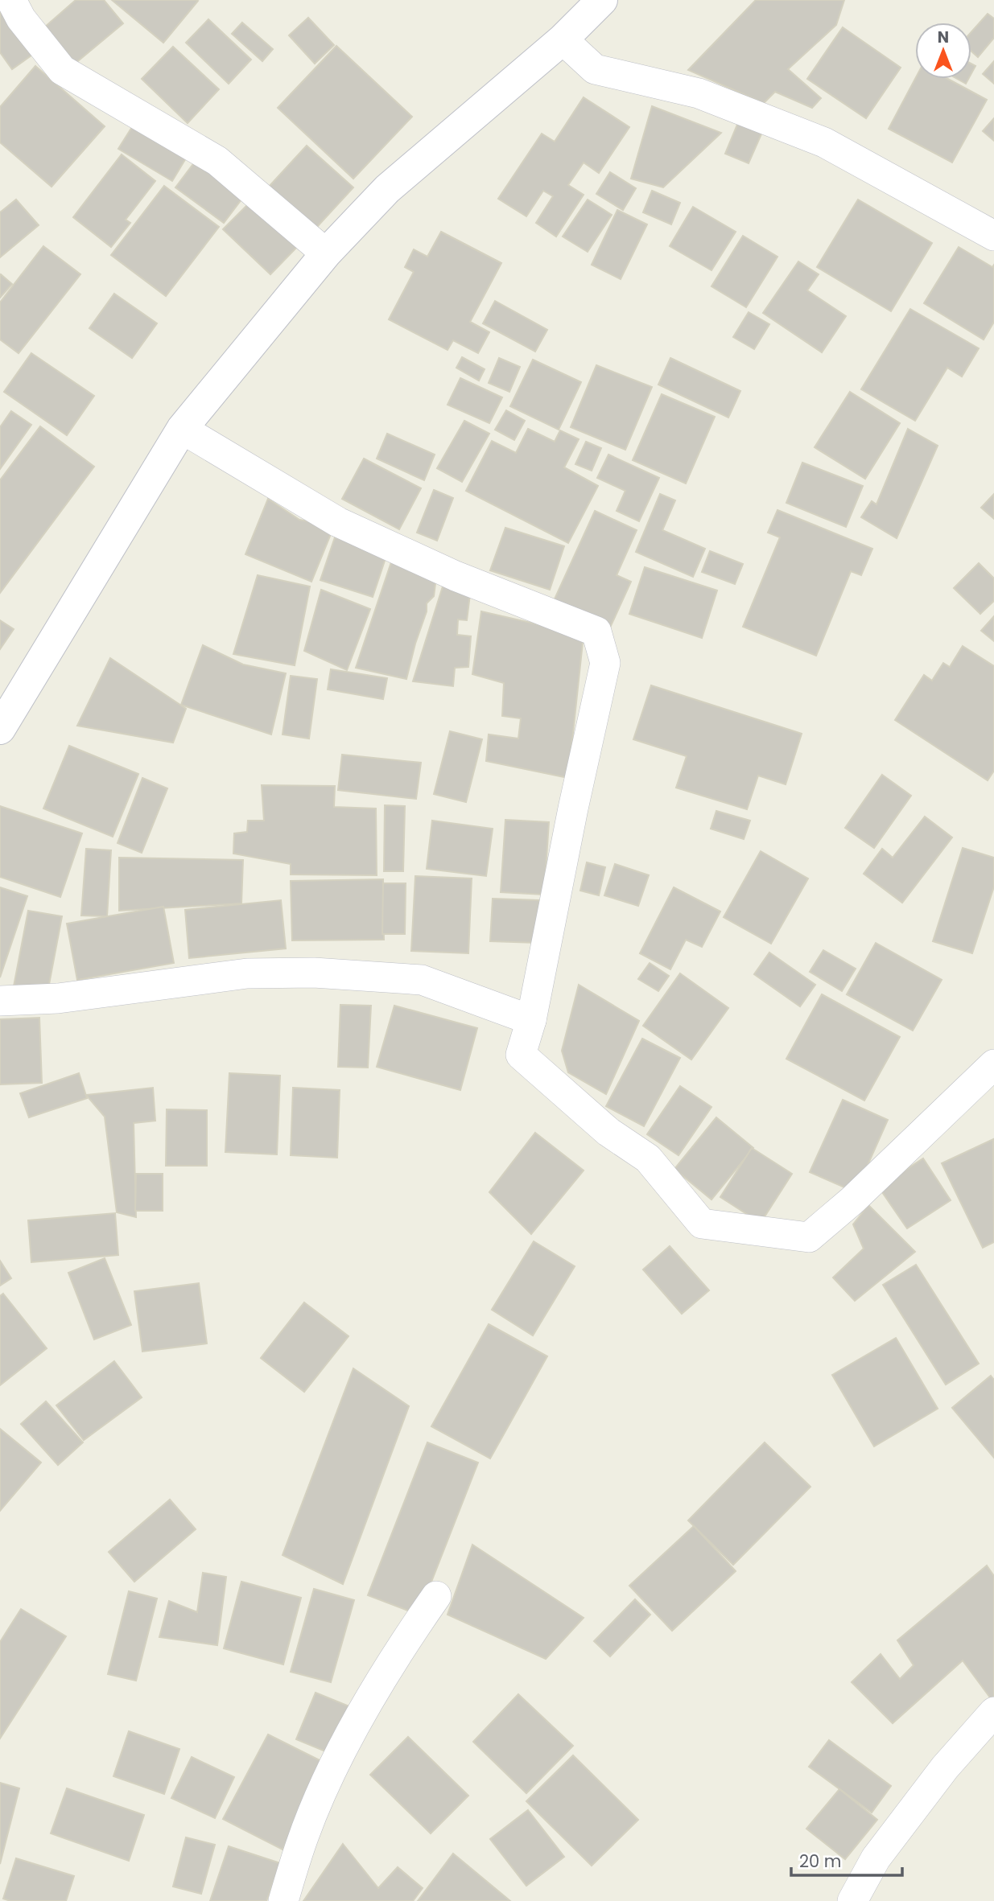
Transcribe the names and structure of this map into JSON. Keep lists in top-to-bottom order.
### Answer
{
  "scale_bar": "20 m",
  "north": "top"
}
